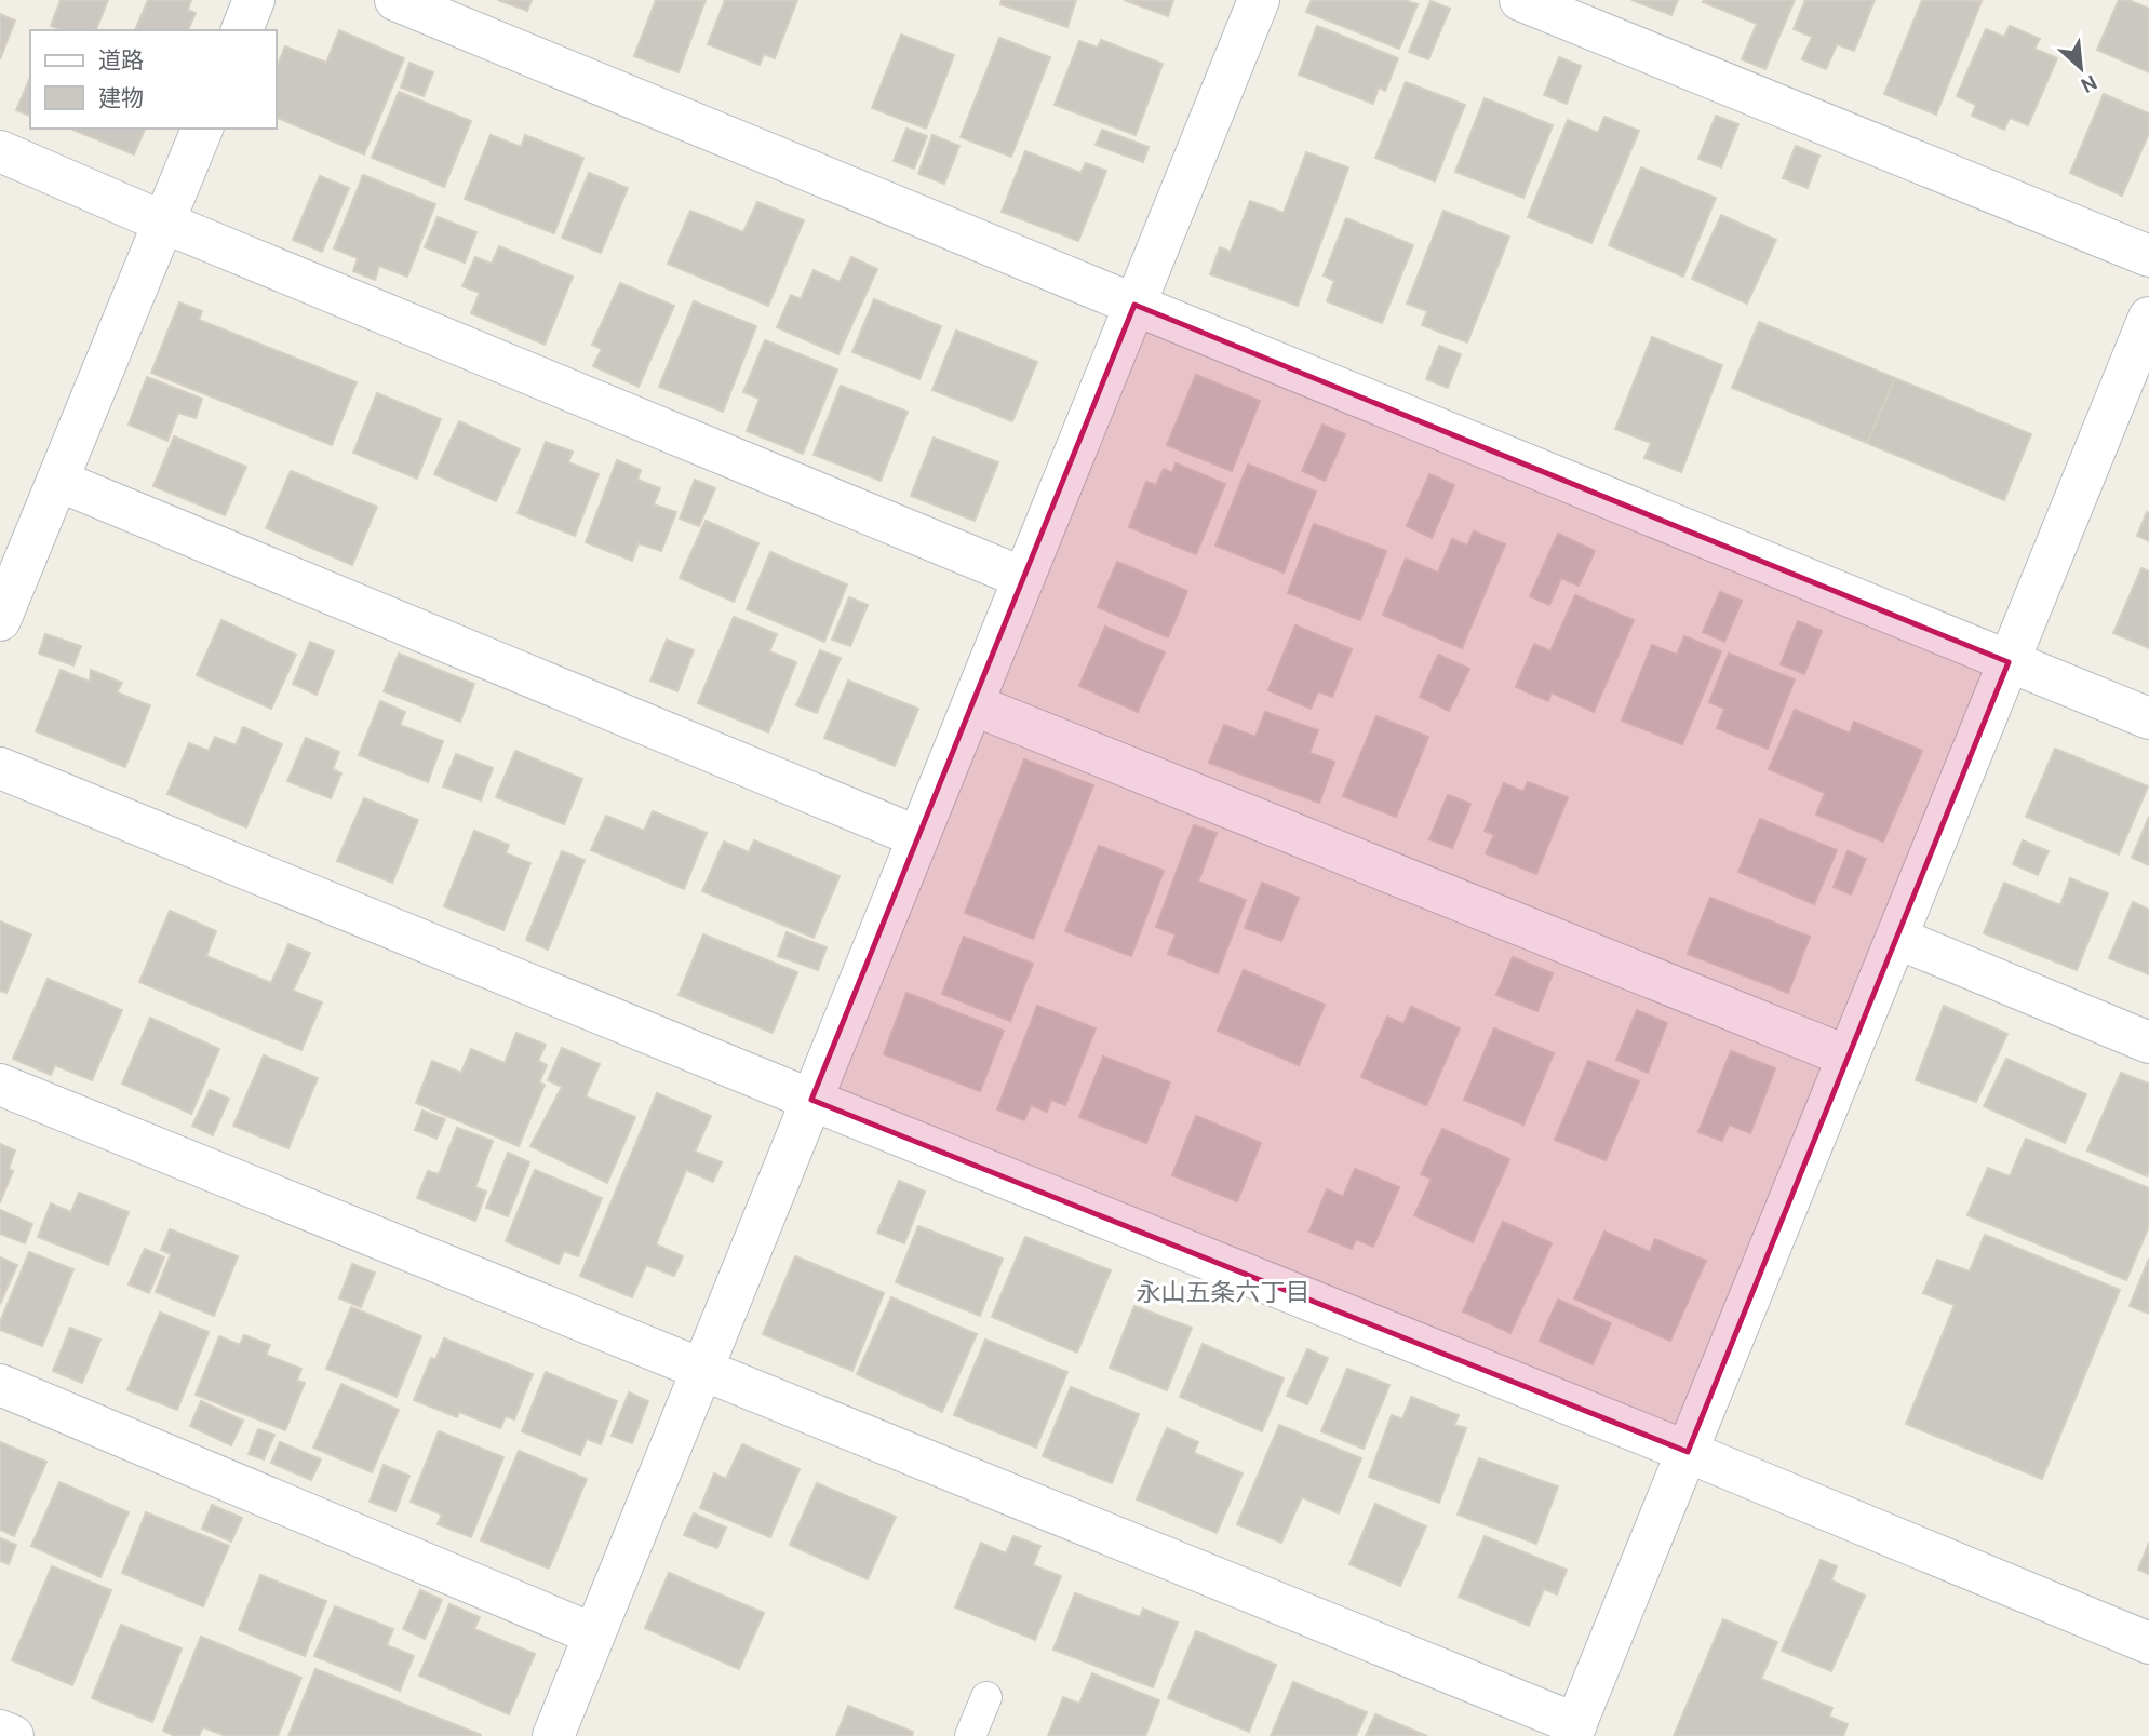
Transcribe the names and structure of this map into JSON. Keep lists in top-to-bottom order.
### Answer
{
  "districts": ["永山五条六丁目"],
  "legend": ["道路", "建物"],
  "north": "bottom right"
}
